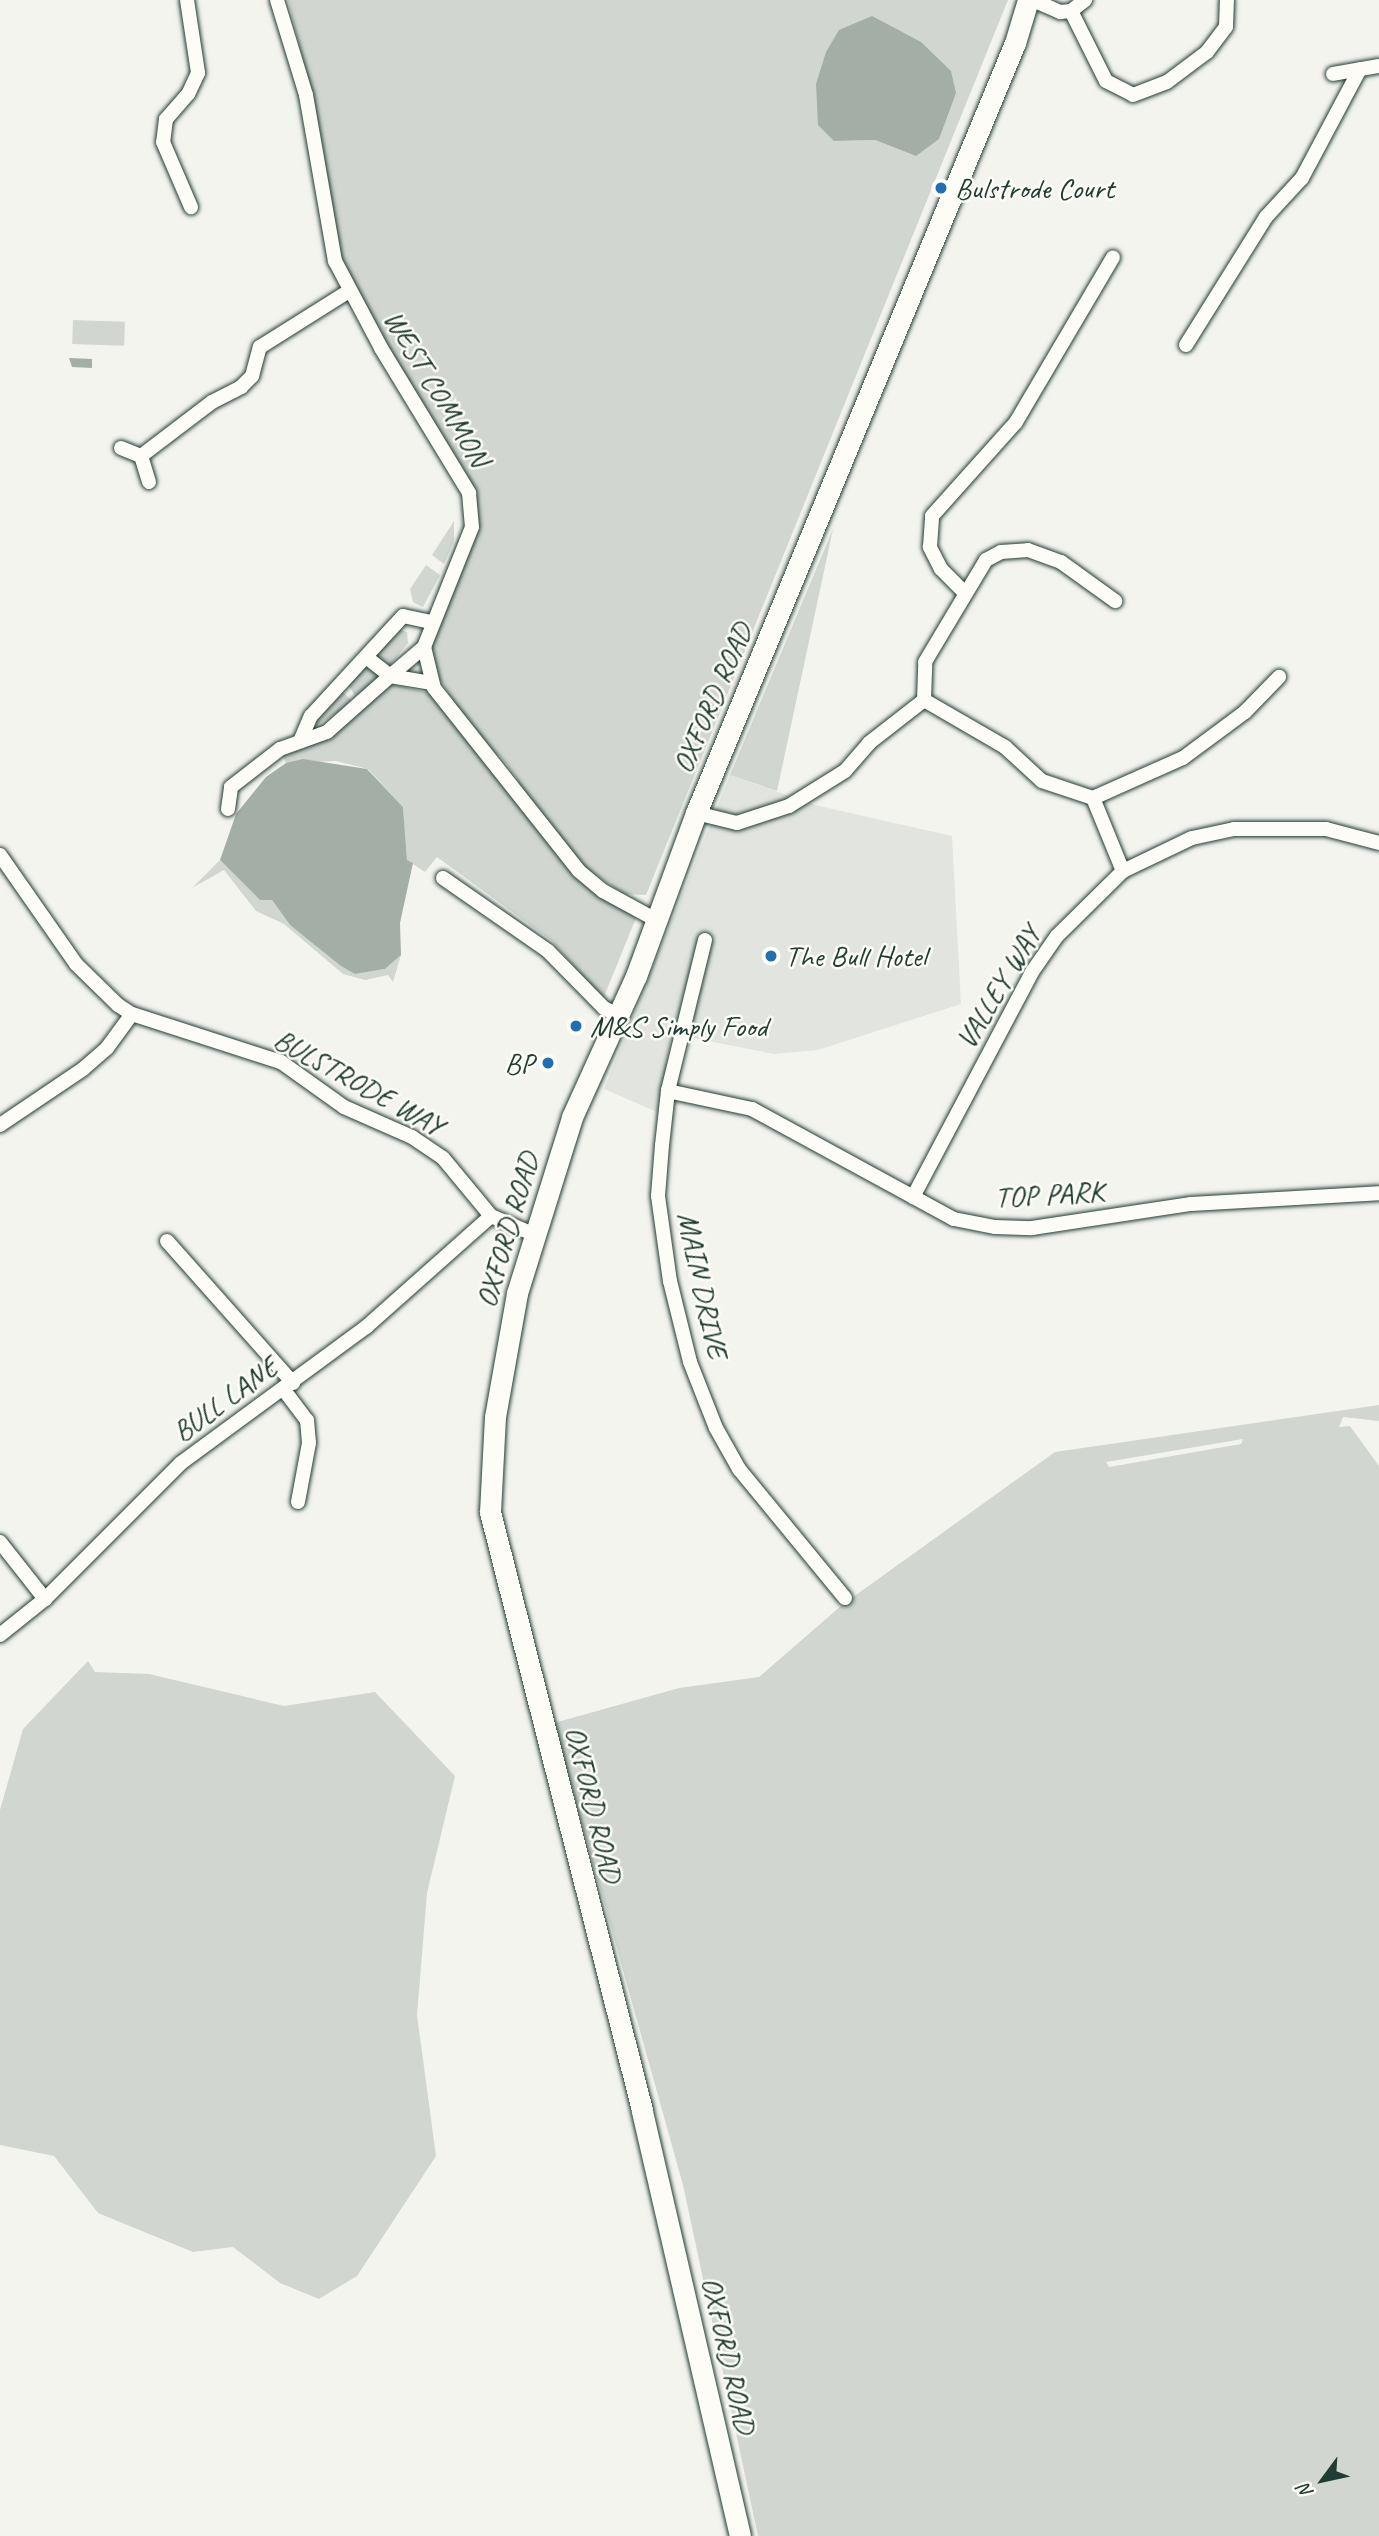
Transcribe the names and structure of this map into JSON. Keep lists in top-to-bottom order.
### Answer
{
  "streets": {
    "main road": ["OXFORD ROAD"],
    "street": [
      "WEST COMMON",
      "VALLEY WAY",
      "BULSTRODE WAY",
      "TOP PARK",
      "MAIN DRIVE",
      "BULL LANE"
    ]
  },
  "crossings": [
    ["WEST COMMON", "OXFORD ROAD"],
    ["OXFORD ROAD", "BULSTRODE WAY"],
    ["VALLEY WAY", "TOP PARK"],
    ["BULSTRODE WAY", "BULL LANE"],
    ["TOP PARK", "MAIN DRIVE"]
  ],
  "places": [
    "Bulstrode Court",
    "The Bull Hotel",
    "M&S Simply Food",
    "BP"
  ],
  "north": "bottom left"
}
